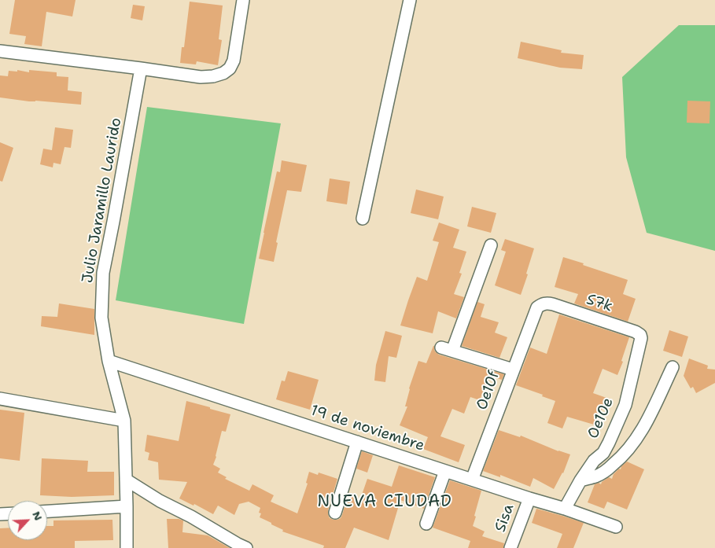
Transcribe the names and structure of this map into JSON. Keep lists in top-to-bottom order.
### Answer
{
  "streets": {
    "street": [
      "Julio Jaramillo Laurido",
      "S7k",
      "Oe10f",
      "Oe10e",
      "19 de noviembre",
      "Sisa"
    ]
  },
  "crossings": [
    ["Julio Jaramillo Laurido", "19 de noviembre"],
    ["S7k", "Oe10f"],
    ["S7k", "Oe10e"],
    ["Oe10f", "19 de noviembre"],
    ["Oe10e", "19 de noviembre"],
    ["19 de noviembre", "Sisa"]
  ],
  "districts": ["NUEVA CIUDAD"],
  "north": "top right"
}
